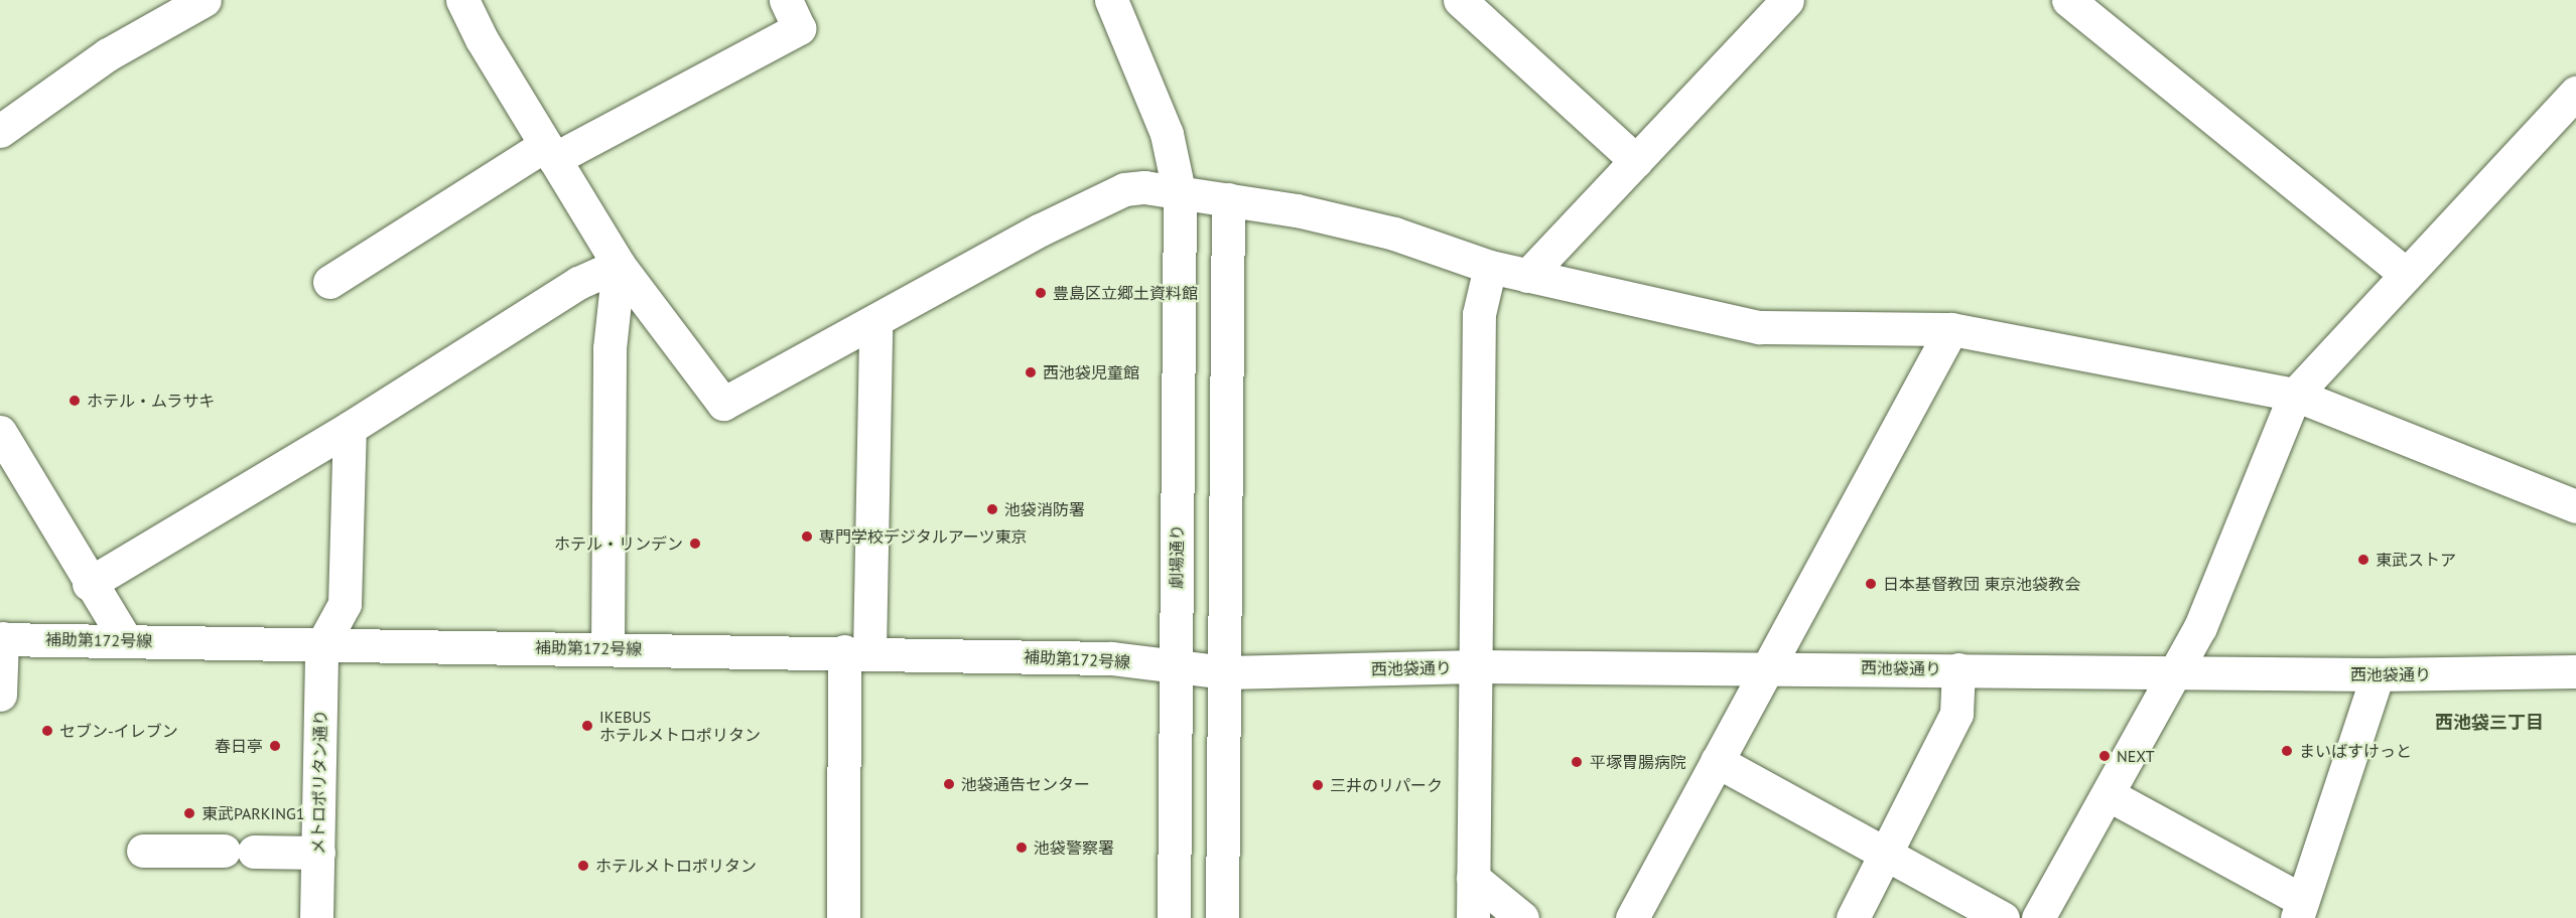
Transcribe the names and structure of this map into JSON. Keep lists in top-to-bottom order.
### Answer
{
  "streets": {
    "street": [
      "劇場通り",
      "補助第172号線",
      "西池袋通り",
      "メトロポリタン通り"
    ]
  },
  "crossings": [
    ["劇場通り", "補助第172号線"],
    ["補助第172号線", "西池袋通り"],
    ["補助第172号線", "メトロポリタン通り"]
  ],
  "districts": ["西池袋三丁目"],
  "places": [
    "豊島区立郷土資料館",
    "西池袋児童館",
    "ホテル・ムラサキ",
    "池袋消防署",
    "専門学校デジタルアーツ東京",
    "ホテル・リンデン",
    "東武ストア",
    "日本基督教団 東京池袋教会",
    "IKEBUS ホテルメトロポリタン",
    "セブン-イレブン",
    "春日亭",
    "まいばすけっと",
    "NEXT",
    "平塚胃腸病院",
    "池袋通告センター",
    "三井のリパーク",
    "東武PARKING1",
    "池袋警察署",
    "ホテルメトロポリタン"
  ]
}
